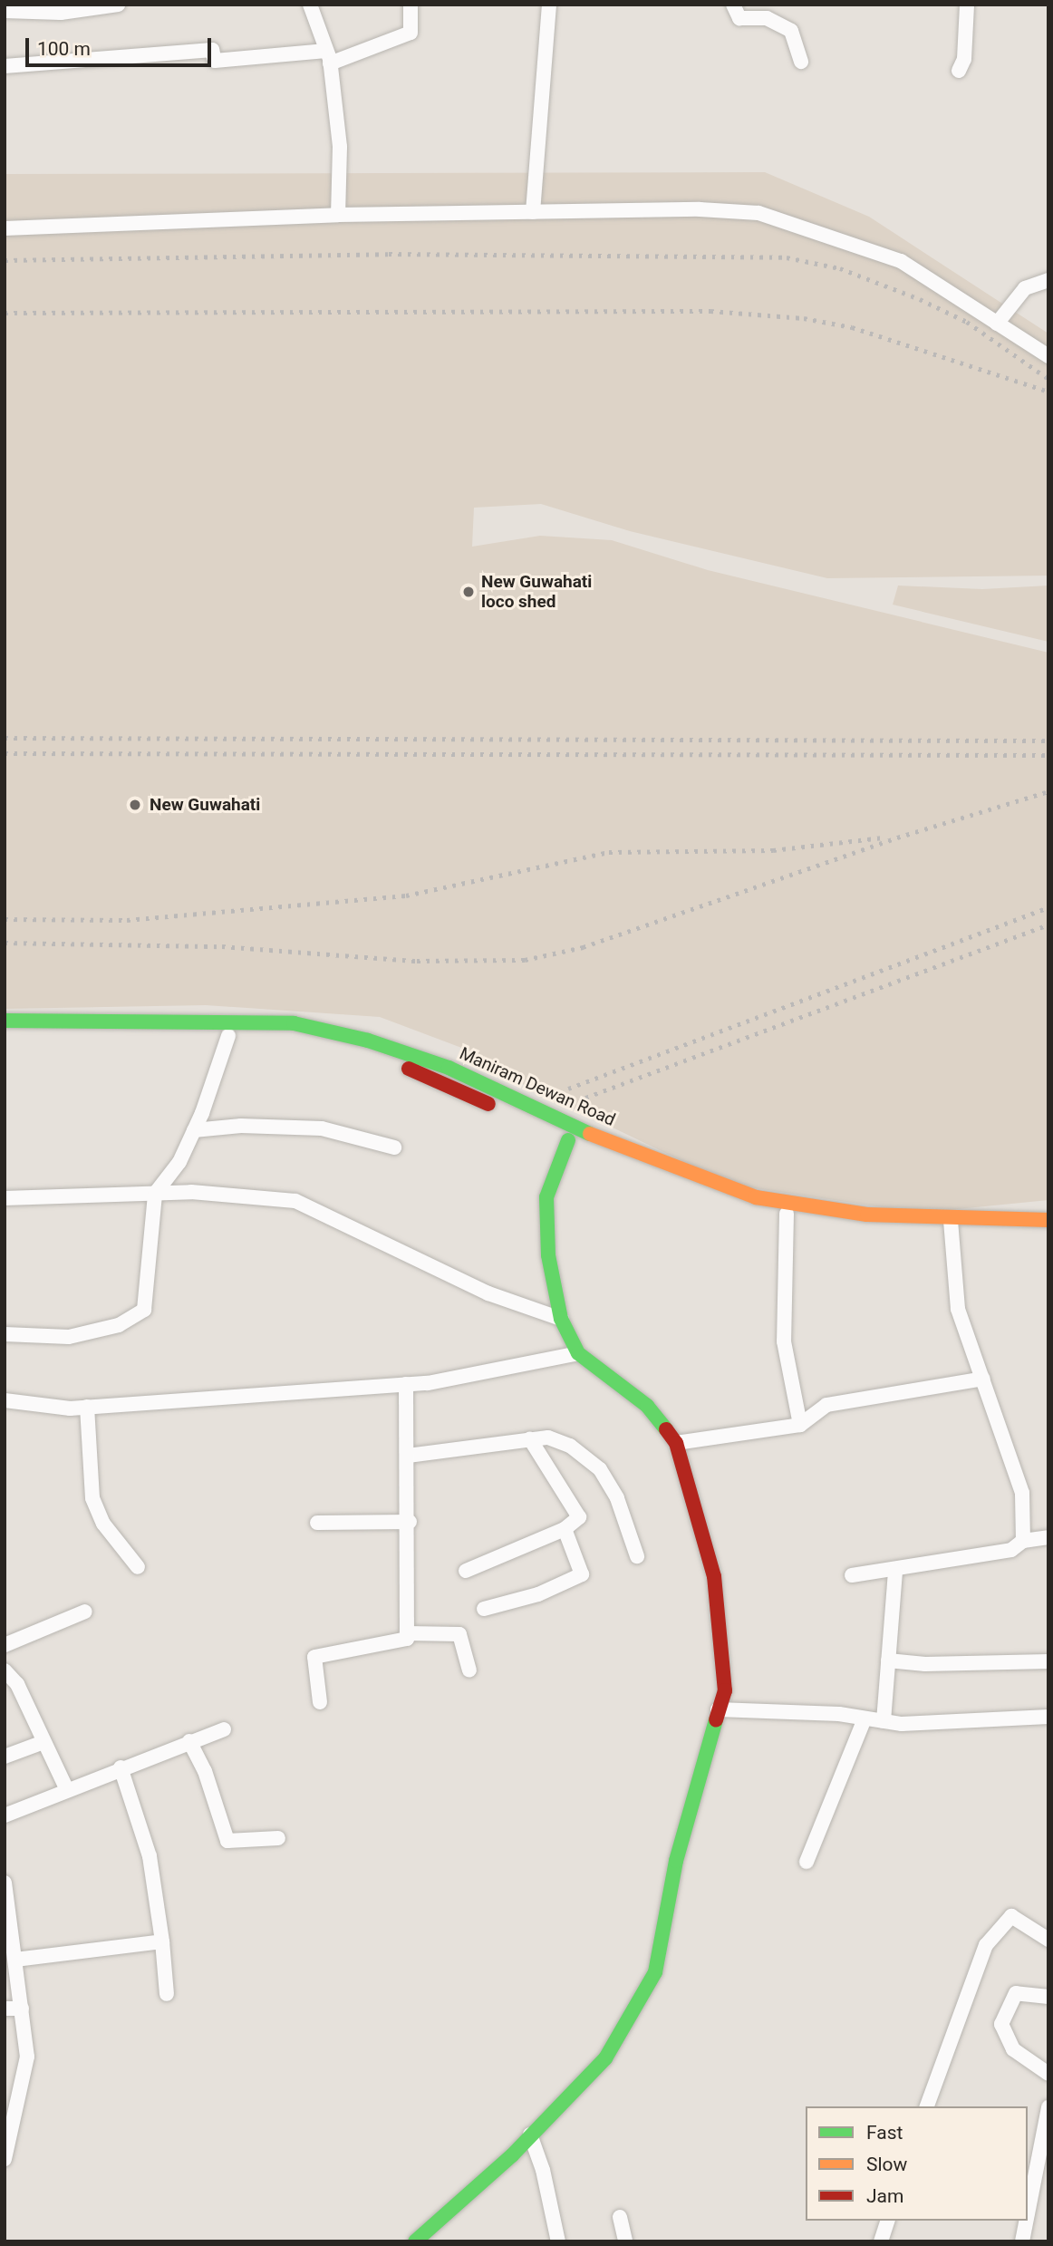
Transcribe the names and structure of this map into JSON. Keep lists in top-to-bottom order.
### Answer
{
  "streets": {
    "main road": ["Maniram Dewan Road"]
  },
  "places": ["New Guwahati loco shed", "New Guwahati"],
  "legend": ["Fast", "Slow", "Jam"],
  "scale_bar": "100 m"
}
